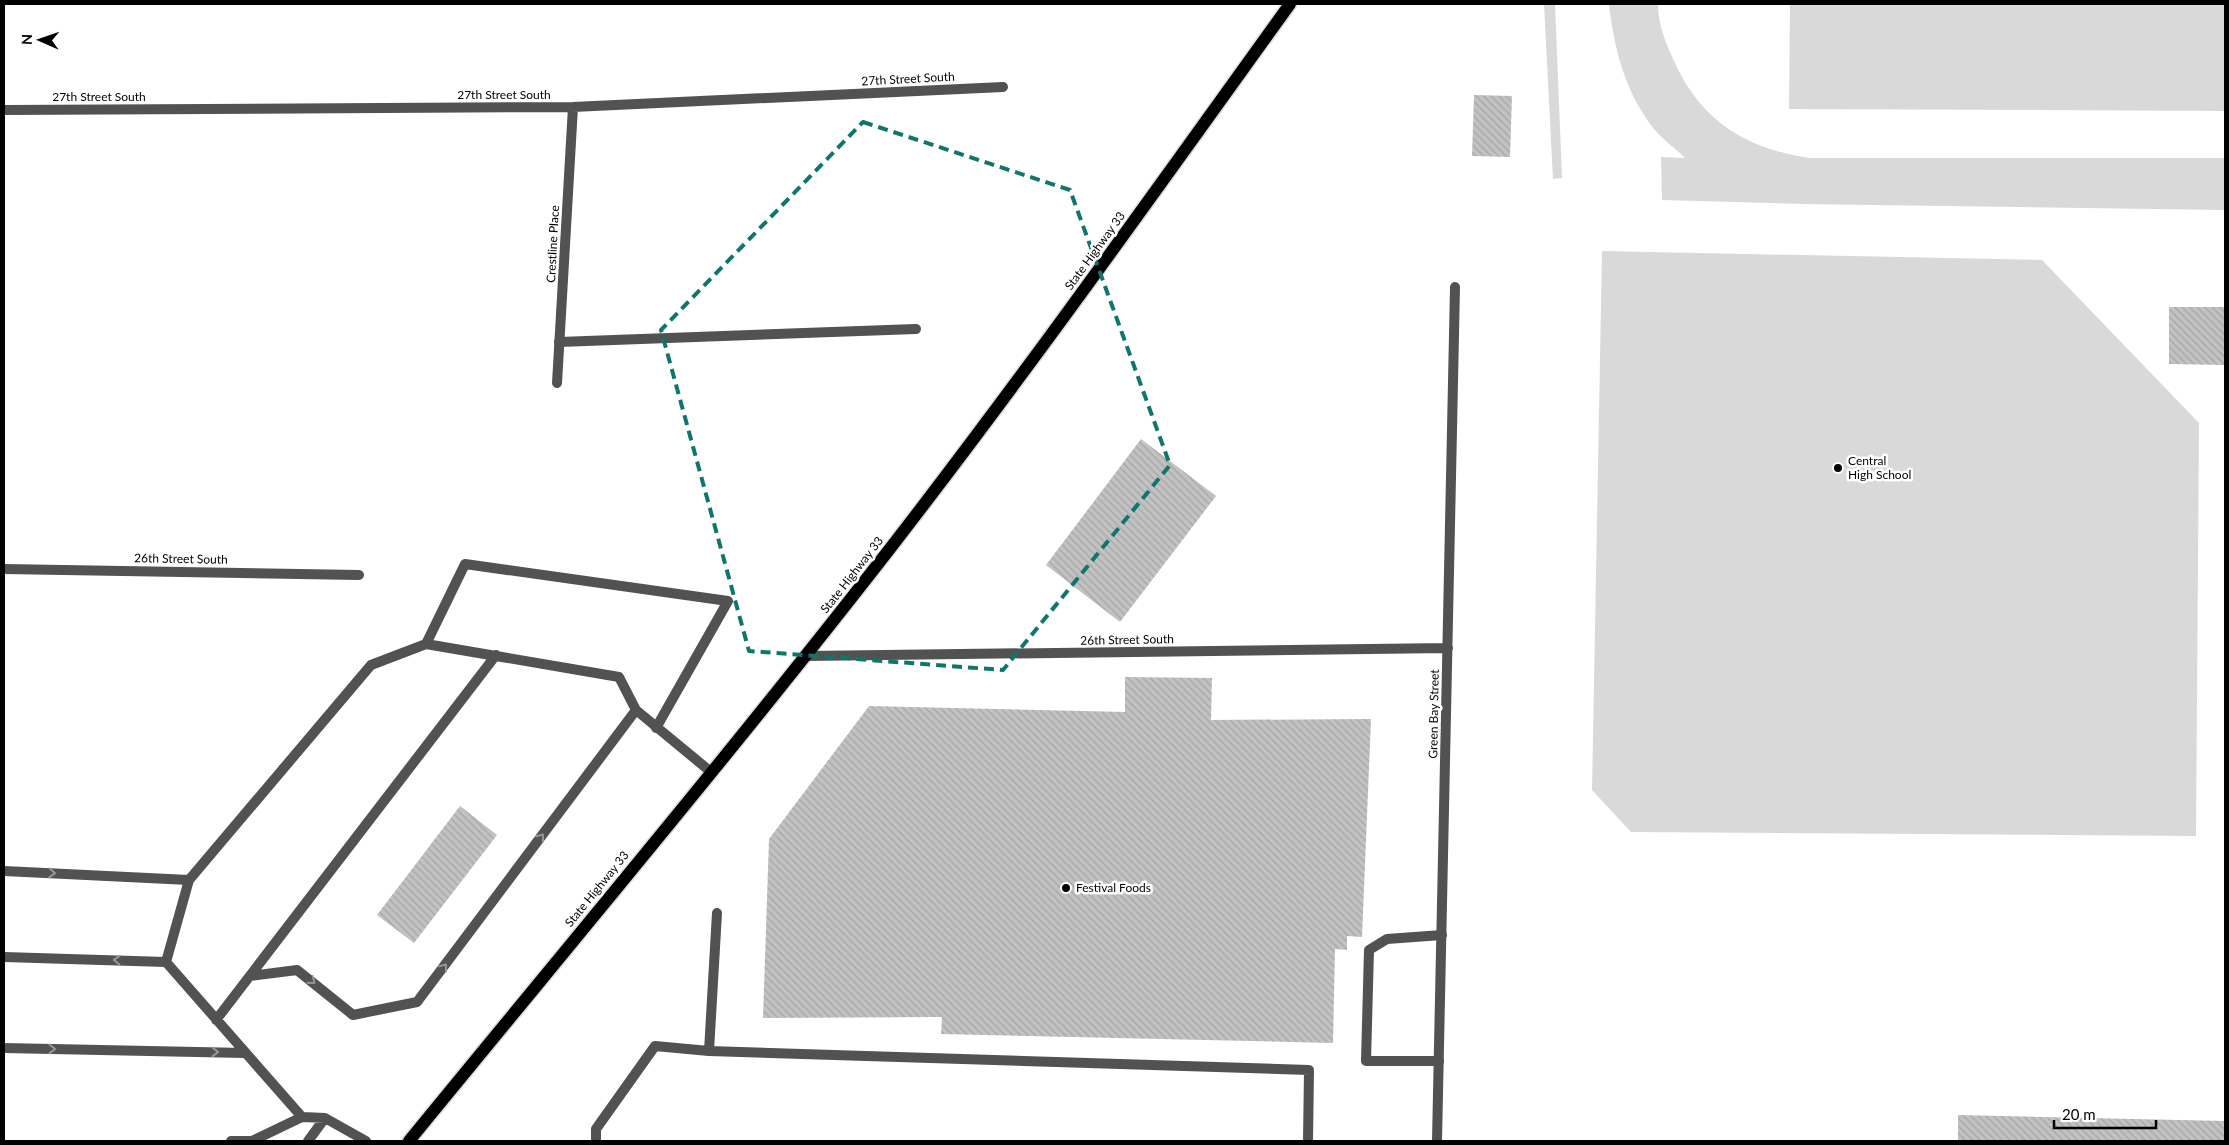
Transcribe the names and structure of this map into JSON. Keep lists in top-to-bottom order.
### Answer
{
  "streets": {
    "main road": ["State Highway 33"],
    "street": [
      "27th Street South",
      "Crestline Place",
      "26th Street South",
      "Green Bay Street"
    ]
  },
  "crossings": [
    ["27th Street South", "Crestline Place"],
    ["State Highway 33", "26th Street South"],
    ["26th Street South", "Green Bay Street"]
  ],
  "places": ["Central High School", "Festival Foods"],
  "scale_bar": "20 m",
  "north": "left"
}
